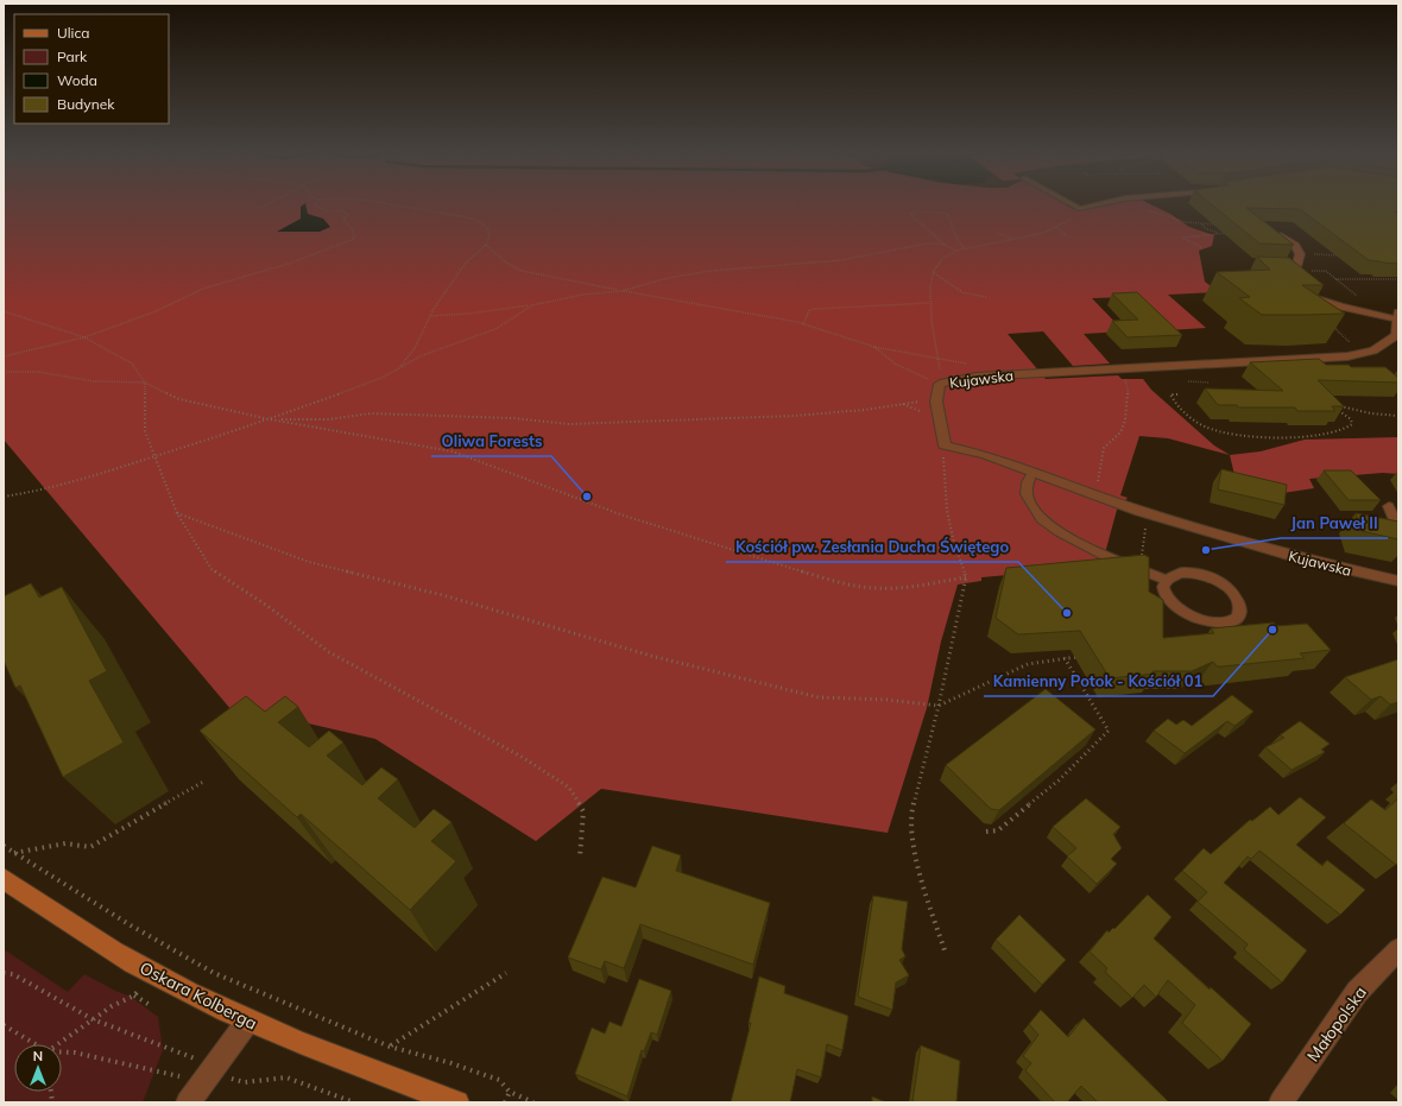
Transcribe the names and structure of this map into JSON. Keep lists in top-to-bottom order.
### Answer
{
  "streets": {
    "street": ["Kujawska", "Oskara Kolberga", "Małopolska"]
  },
  "places": [
    "Oliwa Forests",
    "Jan Paweł II",
    "Kościół pw. Zesłania Ducha Świętego",
    "Kamienny Potok - Kościół 01"
  ],
  "legend": [
    "Ulica",
    "Park",
    "Woda",
    "Budynek"
  ],
  "north": "top"
}
